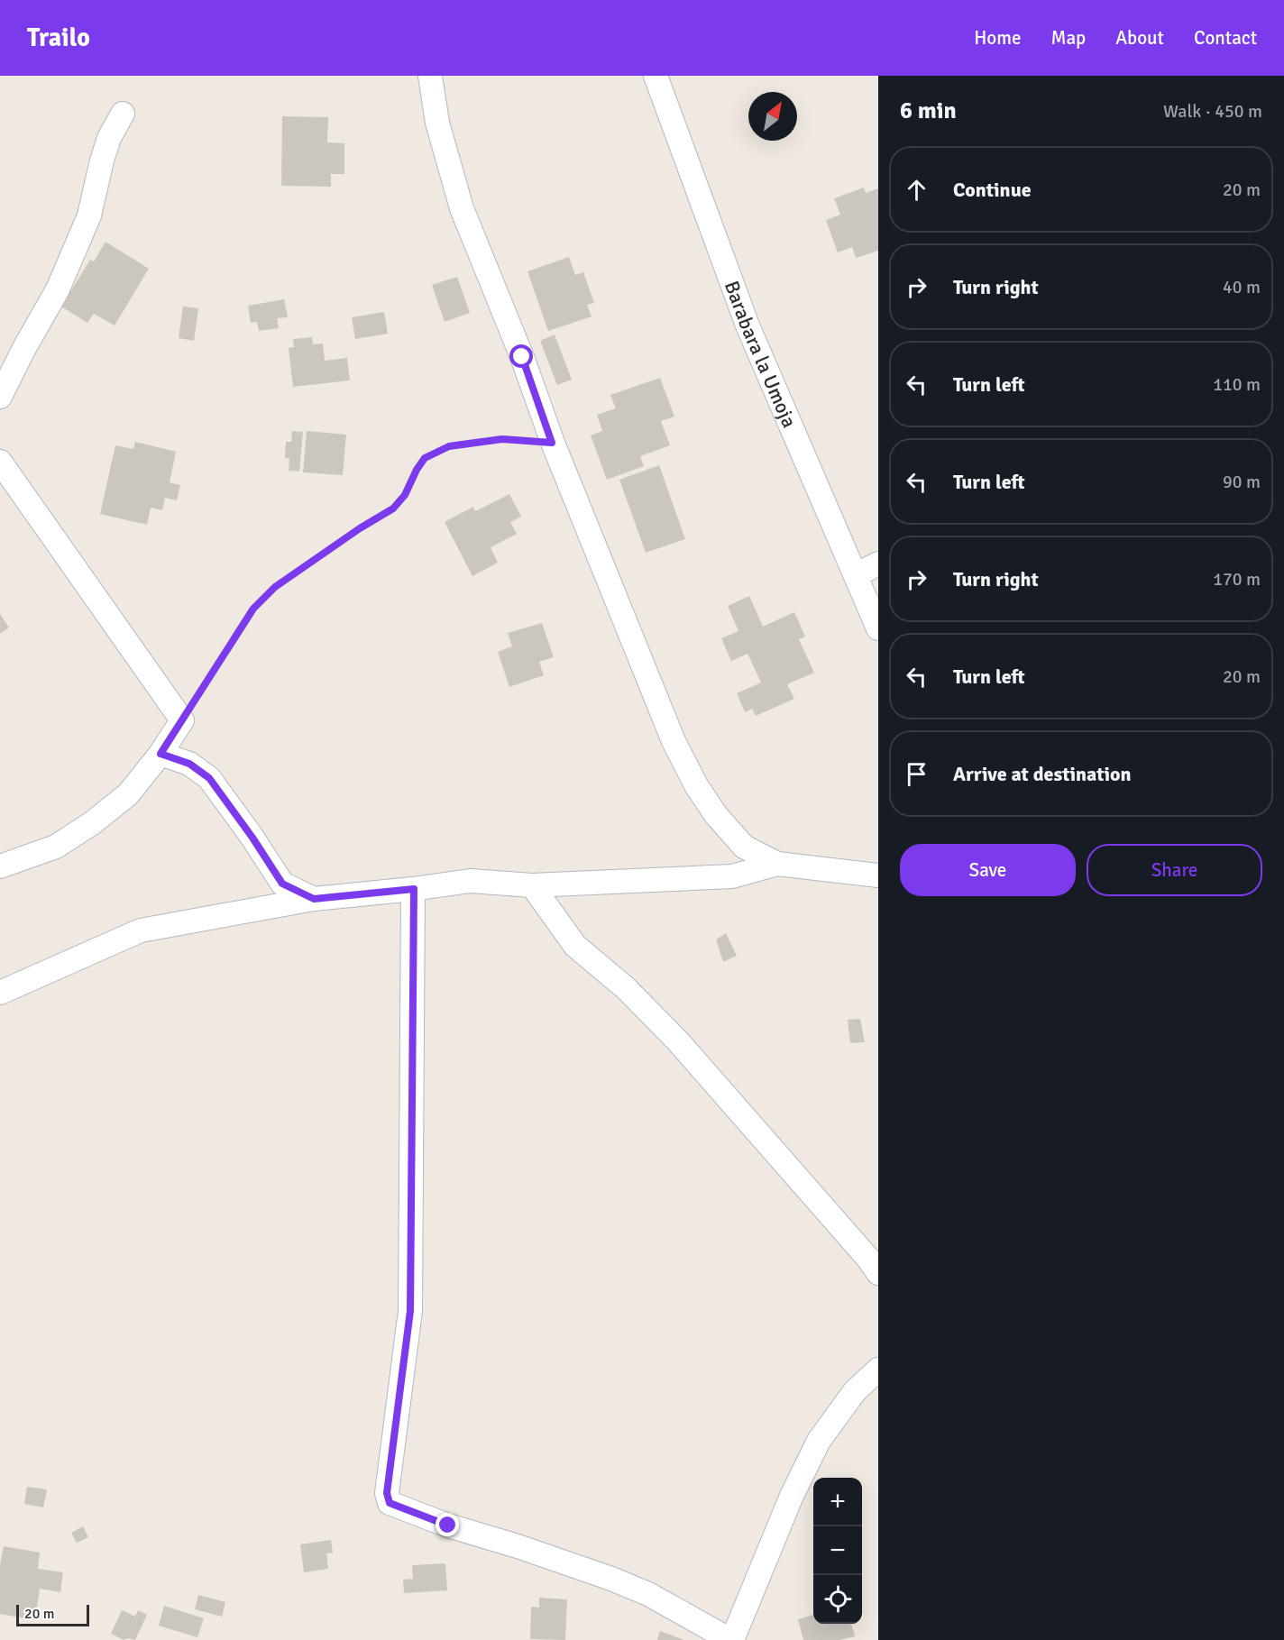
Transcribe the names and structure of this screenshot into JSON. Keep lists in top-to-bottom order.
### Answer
{
  "streets": {
    "street": ["Barabara la Umoja"]
  },
  "scale_bar": "20 m",
  "north": "top right",
  "page": {
    "header": "Trailo",
    "nav": [
      "Home",
      "Map",
      "About",
      "Contact"
    ],
    "heading": ["6 min", "Walk · 450 m"],
    "list": [
      ["Continue", "20 m"],
      ["Turn right", "40 m"],
      ["Turn left", "110 m"],
      ["Turn left", "90 m"],
      ["Turn right", "170 m"],
      ["Turn left", "20 m"],
      "Arrive at destination"
    ],
    "buttons": ["Save", "Share"],
    "map_buttons": ["+", "−"],
    "scale": "20 m"
  }
}
